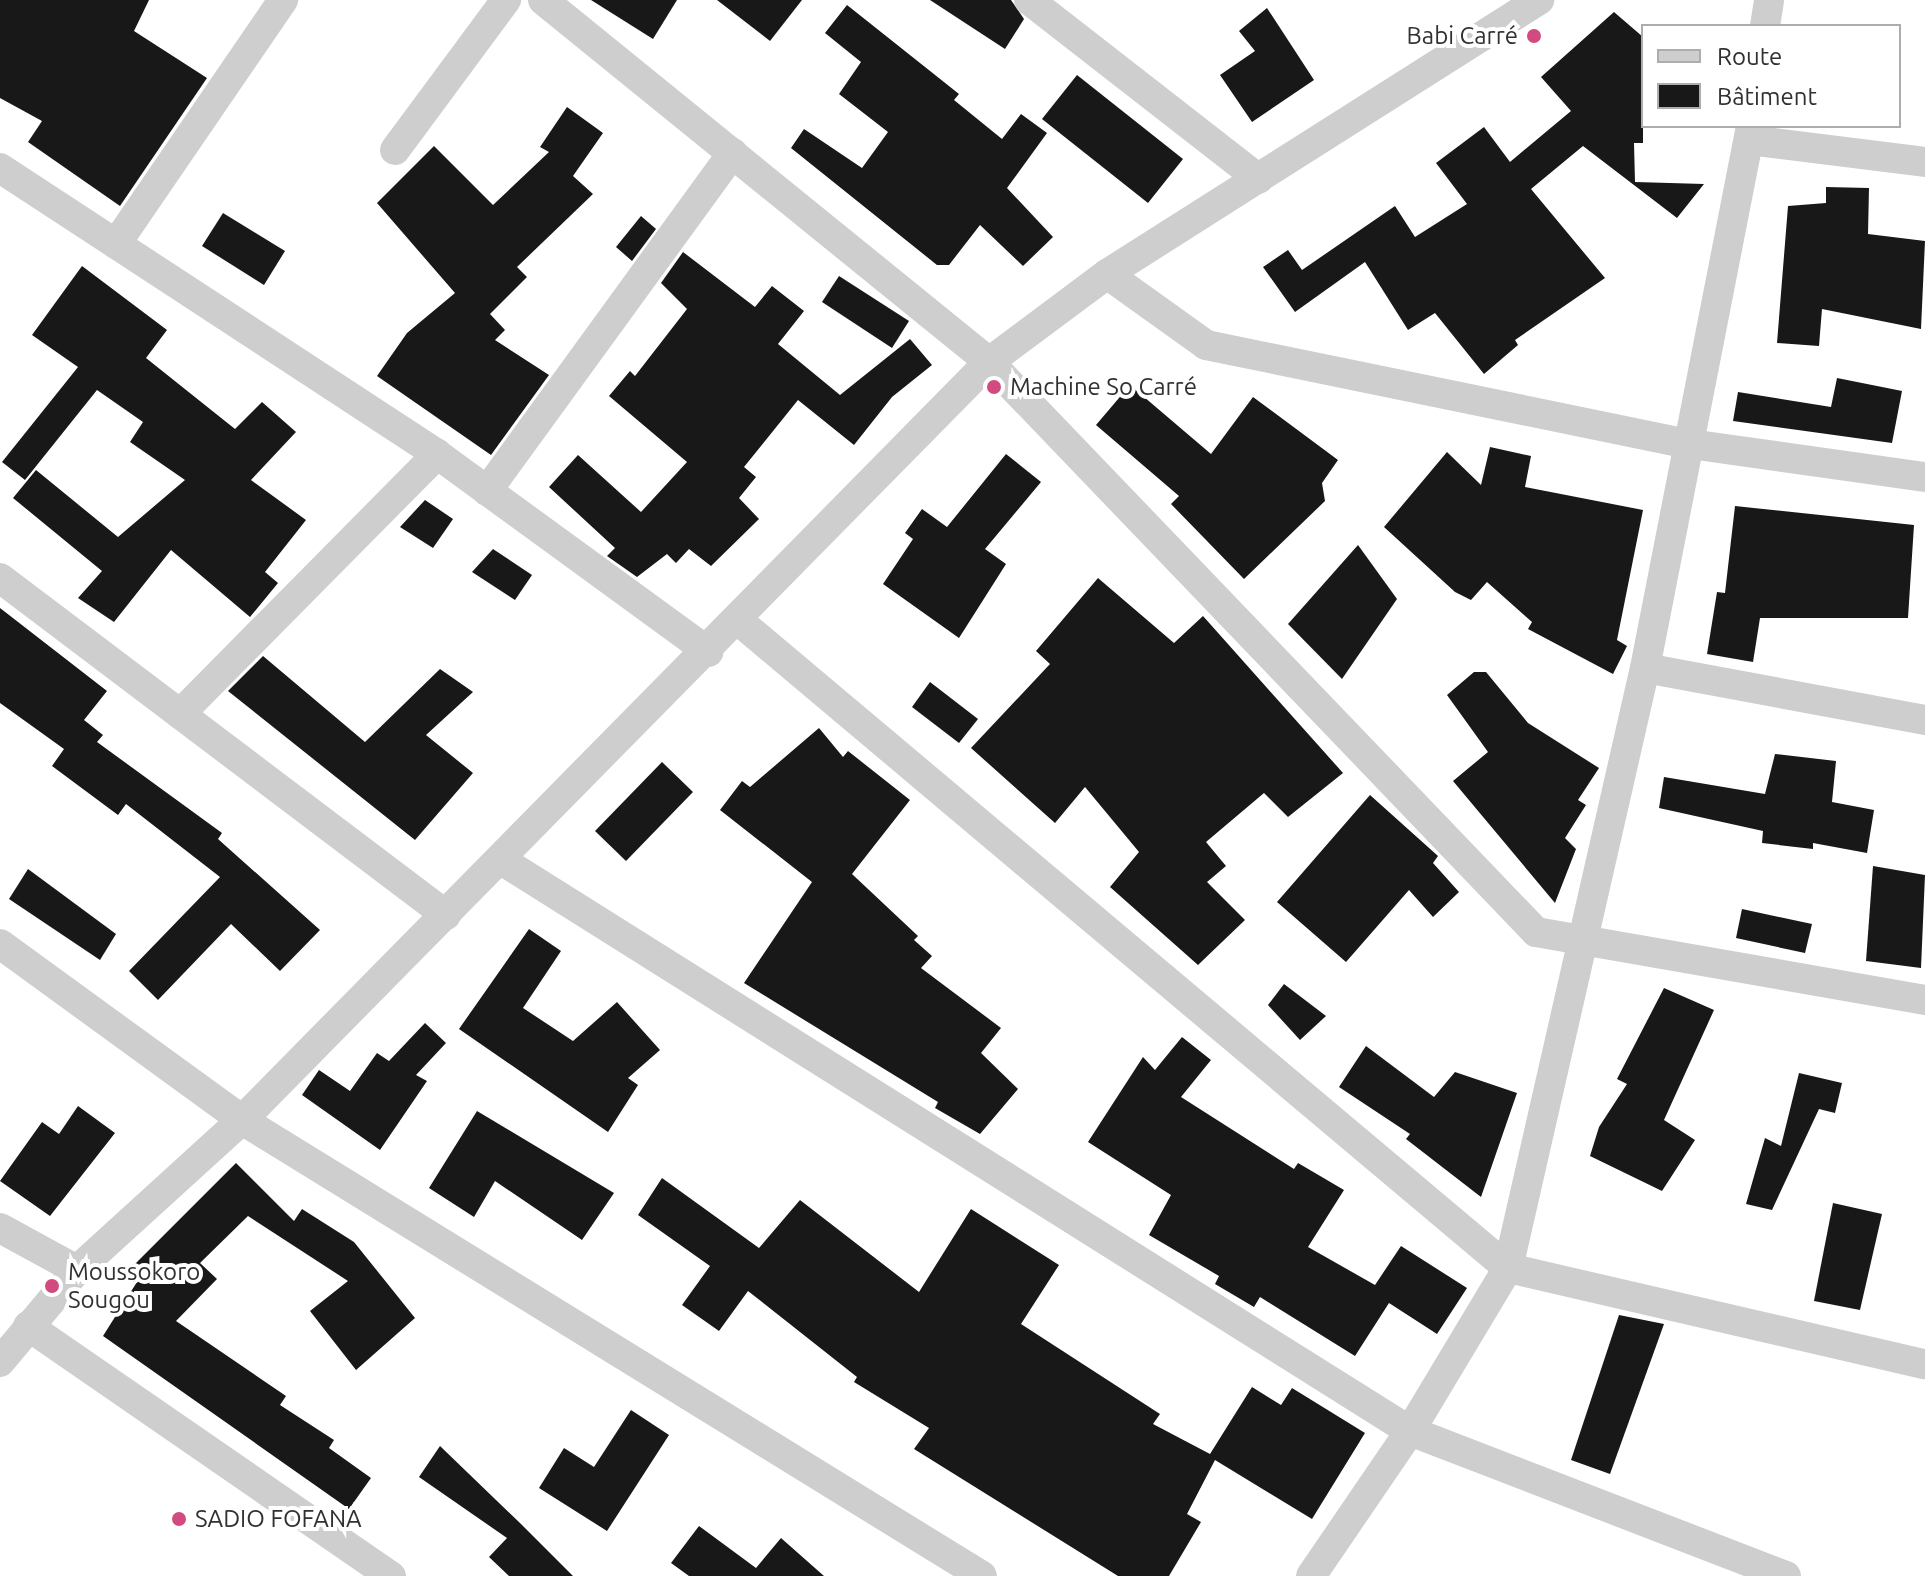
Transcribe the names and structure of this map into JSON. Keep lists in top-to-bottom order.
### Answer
{
  "places": [
    "Babi Carré",
    "Machine So Carré",
    "Moussokoro Sougou",
    "SADIO FOFANA"
  ],
  "legend": ["Route", "Bâtiment"]
}
